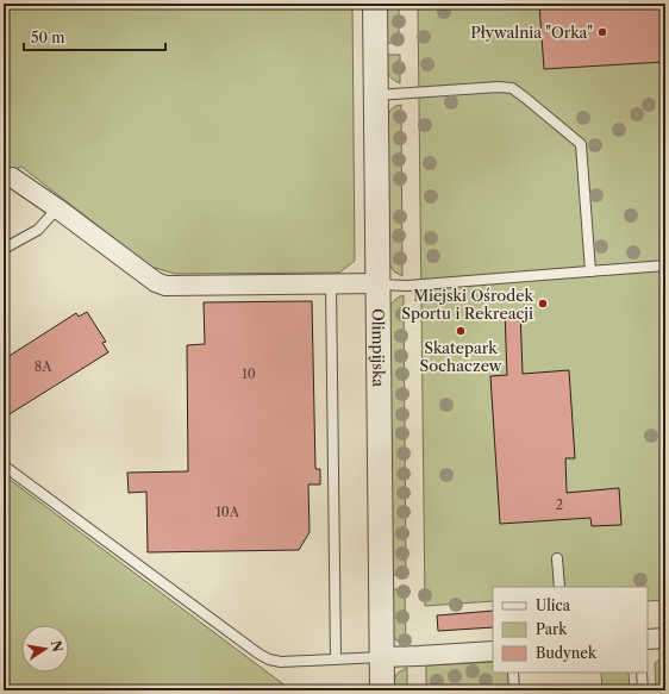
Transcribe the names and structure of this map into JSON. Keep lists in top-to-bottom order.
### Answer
{
  "streets": {
    "street": ["Olimpijska"]
  },
  "places": ["Pływalnia \"Orka\"", "Miejski Ośrodek Sportu i Rekreacji", "Skatepark Sochaczew"],
  "house_numbers": [
    "8A",
    "10",
    "2",
    "10A"
  ],
  "legend": ["Ulica", "Park", "Budynek"],
  "scale_bar": "50 m",
  "north": "right"
}
